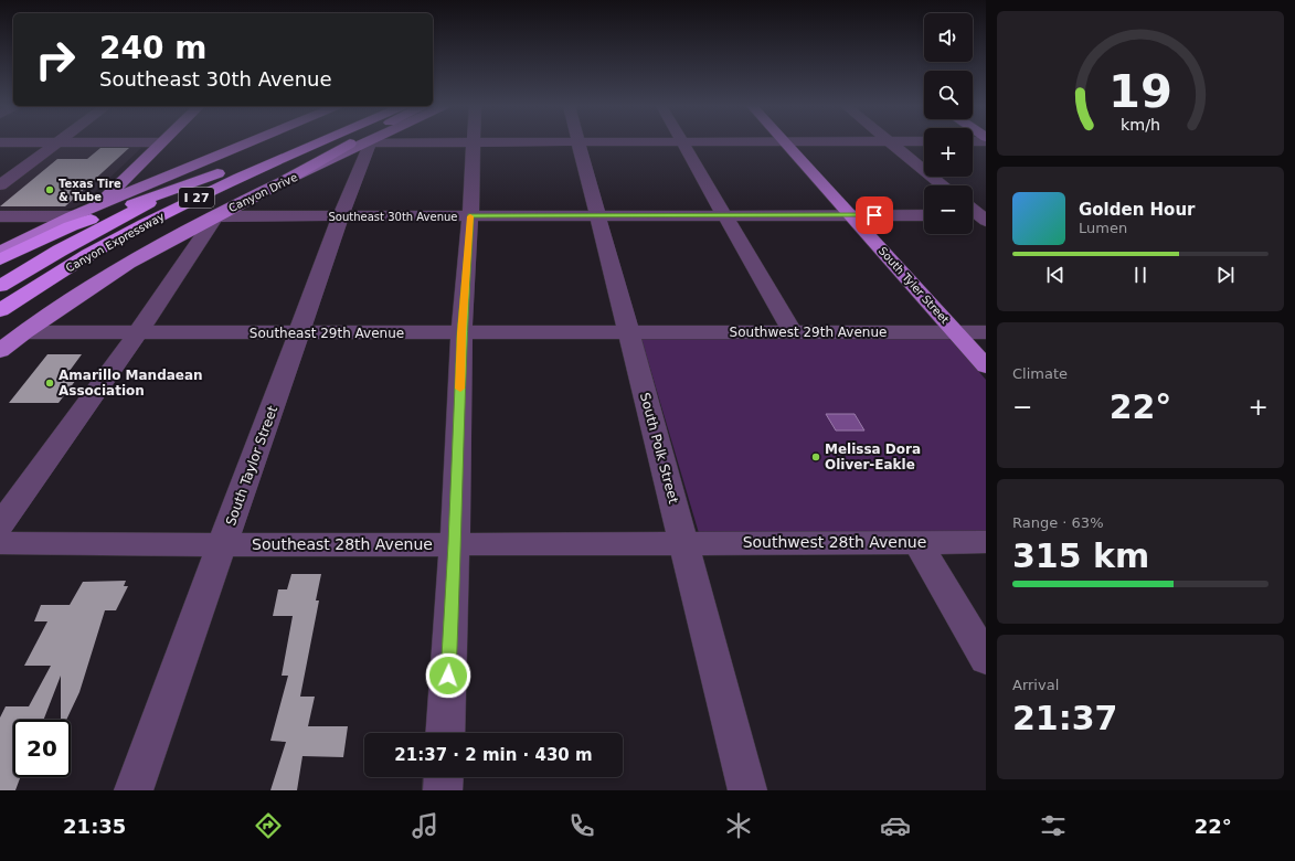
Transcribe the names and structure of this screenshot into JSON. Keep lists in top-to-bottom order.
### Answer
{
  "streets": {
    "highway": ["I 27", "Canyon Expressway"],
    "main road": ["Canyon Drive", "South Tyler Street"],
    "street": [
      "Southeast 30th Avenue",
      "Southwest 29th Avenue",
      "Southeast 29th Avenue",
      "South Polk Street",
      "South Taylor Street",
      "Southwest 28th Avenue",
      "Southeast 28th Avenue"
    ]
  },
  "crossings": [
    ["Canyon Drive", "Southeast 30th Avenue"],
    ["Canyon Drive", "Southeast 29th Avenue"],
    ["Southeast 30th Avenue", "South Tyler Street"],
    ["Southeast 30th Avenue", "South Polk Street"],
    ["Southeast 30th Avenue", "South Taylor Street"],
    ["South Tyler Street", "Southwest 29th Avenue"],
    ["Southwest 29th Avenue", "Southeast 29th Avenue"],
    ["Southwest 29th Avenue", "South Polk Street"],
    ["Southeast 29th Avenue", "South Polk Street"],
    ["Southeast 29th Avenue", "South Taylor Street"],
    ["South Polk Street", "Southwest 28th Avenue"],
    ["South Polk Street", "Southeast 28th Avenue"],
    ["South Taylor Street", "Southeast 28th Avenue"],
    ["Southwest 28th Avenue", "Southeast 28th Avenue"]
  ],
  "places": ["Texas Tire & Tube", "Amarillo Mandaean Association", "Melissa Dora Oliver-Eakle"],
  "page": {
    "map_buttons": ["+", "−"],
    "turn": ["240 m", "Southeast 30th Avenue"],
    "song": ["Golden Hour", "Lumen"],
    "tile": [
      "Climate",
      ["Range · 63%", "315 km"],
      ["Arrival", "21:37"]
    ],
    "heat": ["−", "22°", "+"],
    "limit": "20",
    "trip": "21:37 · 2 min · 430 m",
    "tabs": ["21:35", "22°"],
    "gauge": ["19", "km/h"]
  }
}
